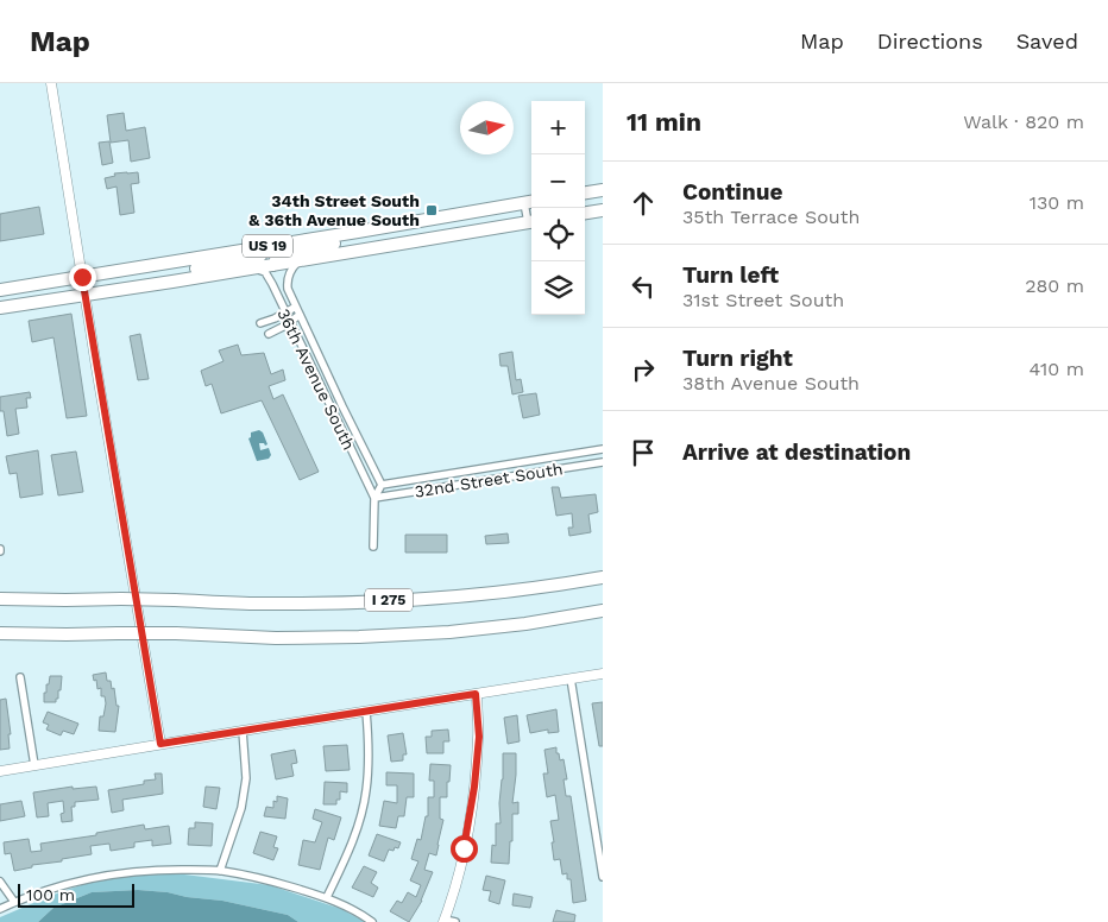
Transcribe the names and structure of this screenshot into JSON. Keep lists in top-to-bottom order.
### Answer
{
  "streets": {
    "highway": ["US 19", "I 275"],
    "street": ["36th Avenue South", "32nd Street South"]
  },
  "crossings": [
    ["US 19", "36th Avenue South"],
    ["36th Avenue South", "32nd Street South"]
  ],
  "places": {
    "transit": ["34th Street South & 36th Avenue South"]
  },
  "scale_bar": "100 m",
  "north": "right",
  "page": {
    "header": "Map",
    "nav": ["Map", "Directions", "Saved"],
    "heading": ["11 min", "Walk · 820 m"],
    "map_buttons": ["+", "−"],
    "list": [
      ["Continue", "35th Terrace South", "130 m"],
      ["Turn left", "31st Street South", "280 m"],
      ["Turn right", "38th Avenue South", "410 m"],
      "Arrive at destination"
    ],
    "scale": "100 m"
  }
}
